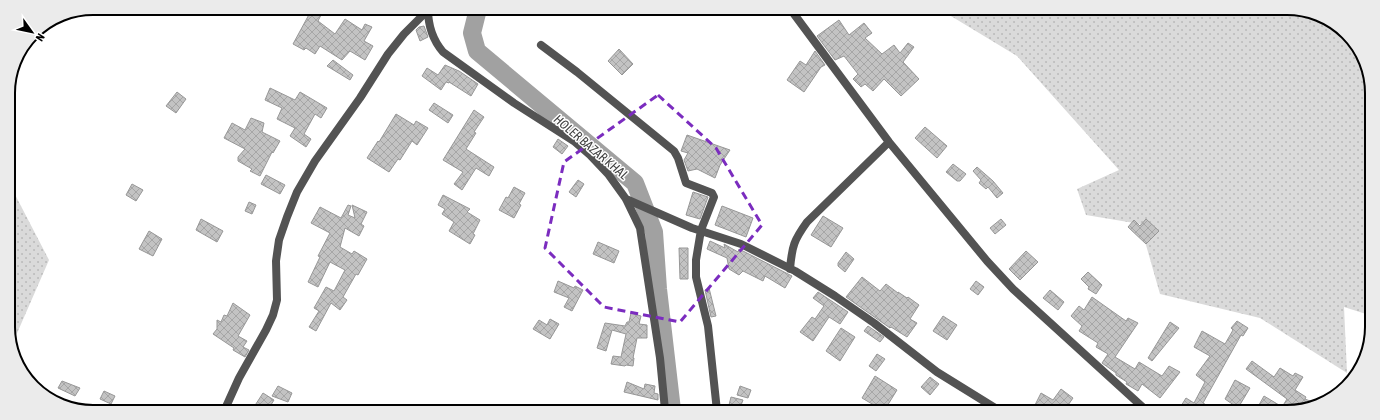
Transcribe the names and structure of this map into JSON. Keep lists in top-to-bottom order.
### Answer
{
  "water": ["HOLER BAZAR KHAL"],
  "north": "bottom right"
}
